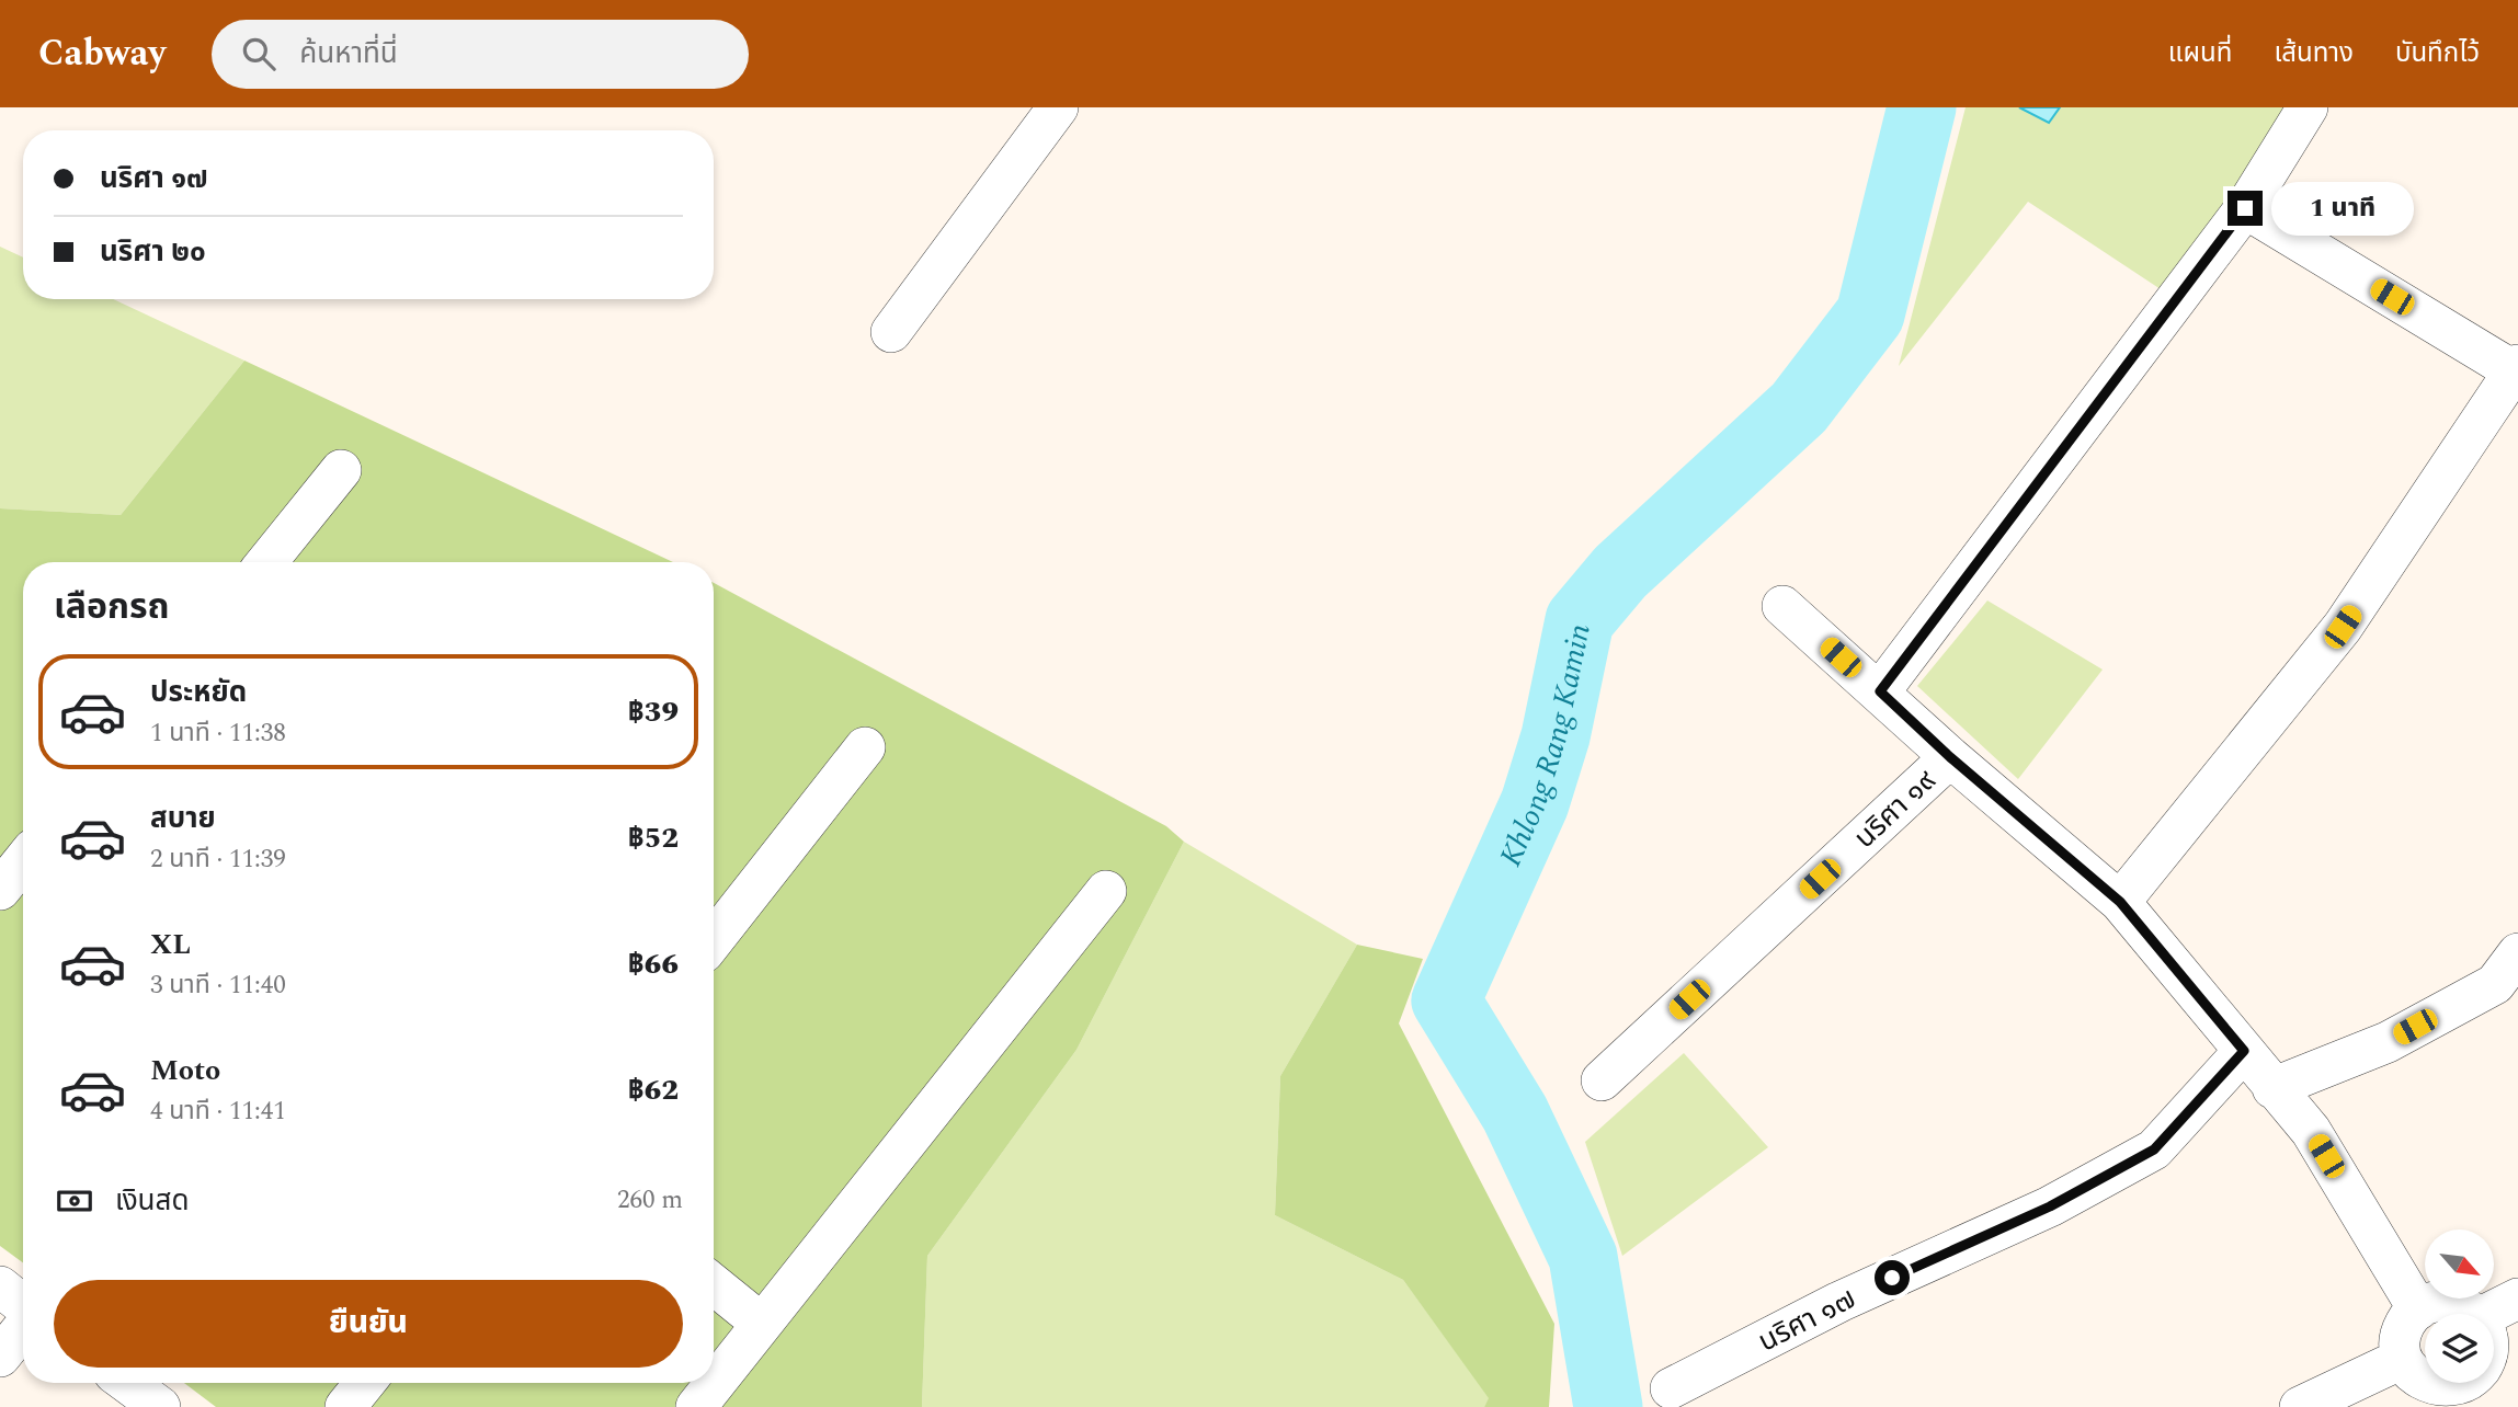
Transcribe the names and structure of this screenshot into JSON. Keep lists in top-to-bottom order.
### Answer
{
  "streets": {
    "street": ["นริศา ๑๙", "นริศา ๑๗"]
  },
  "water": ["Khlong Rang Kamin"],
  "north": "bottom right",
  "page": {
    "header": "Cabway",
    "search": "ค้นหาที่นี่",
    "nav": ["แผนที่", "เส้นทาง", "บันทึกไว้"],
    "banner": ["นริศา ๑๗", "นริศา ๒๐"],
    "bubble": "1 นาที",
    "heading": "เลือกรถ",
    "list": [
      {
        "name": "ประหยัด",
        "note": "1 นาที · 11:38",
        "value": "฿39"
      },
      {
        "name": "สบาย",
        "note": "2 นาที · 11:39",
        "value": "฿52"
      },
      {
        "name": "XL",
        "note": "3 นาที · 11:40",
        "value": "฿66"
      },
      {
        "name": "Moto",
        "note": "4 นาที · 11:41",
        "value": "฿62"
      }
    ],
    "pay": ["เงินสด", "260 m"],
    "buttons": "ยืนยัน"
  }
}
